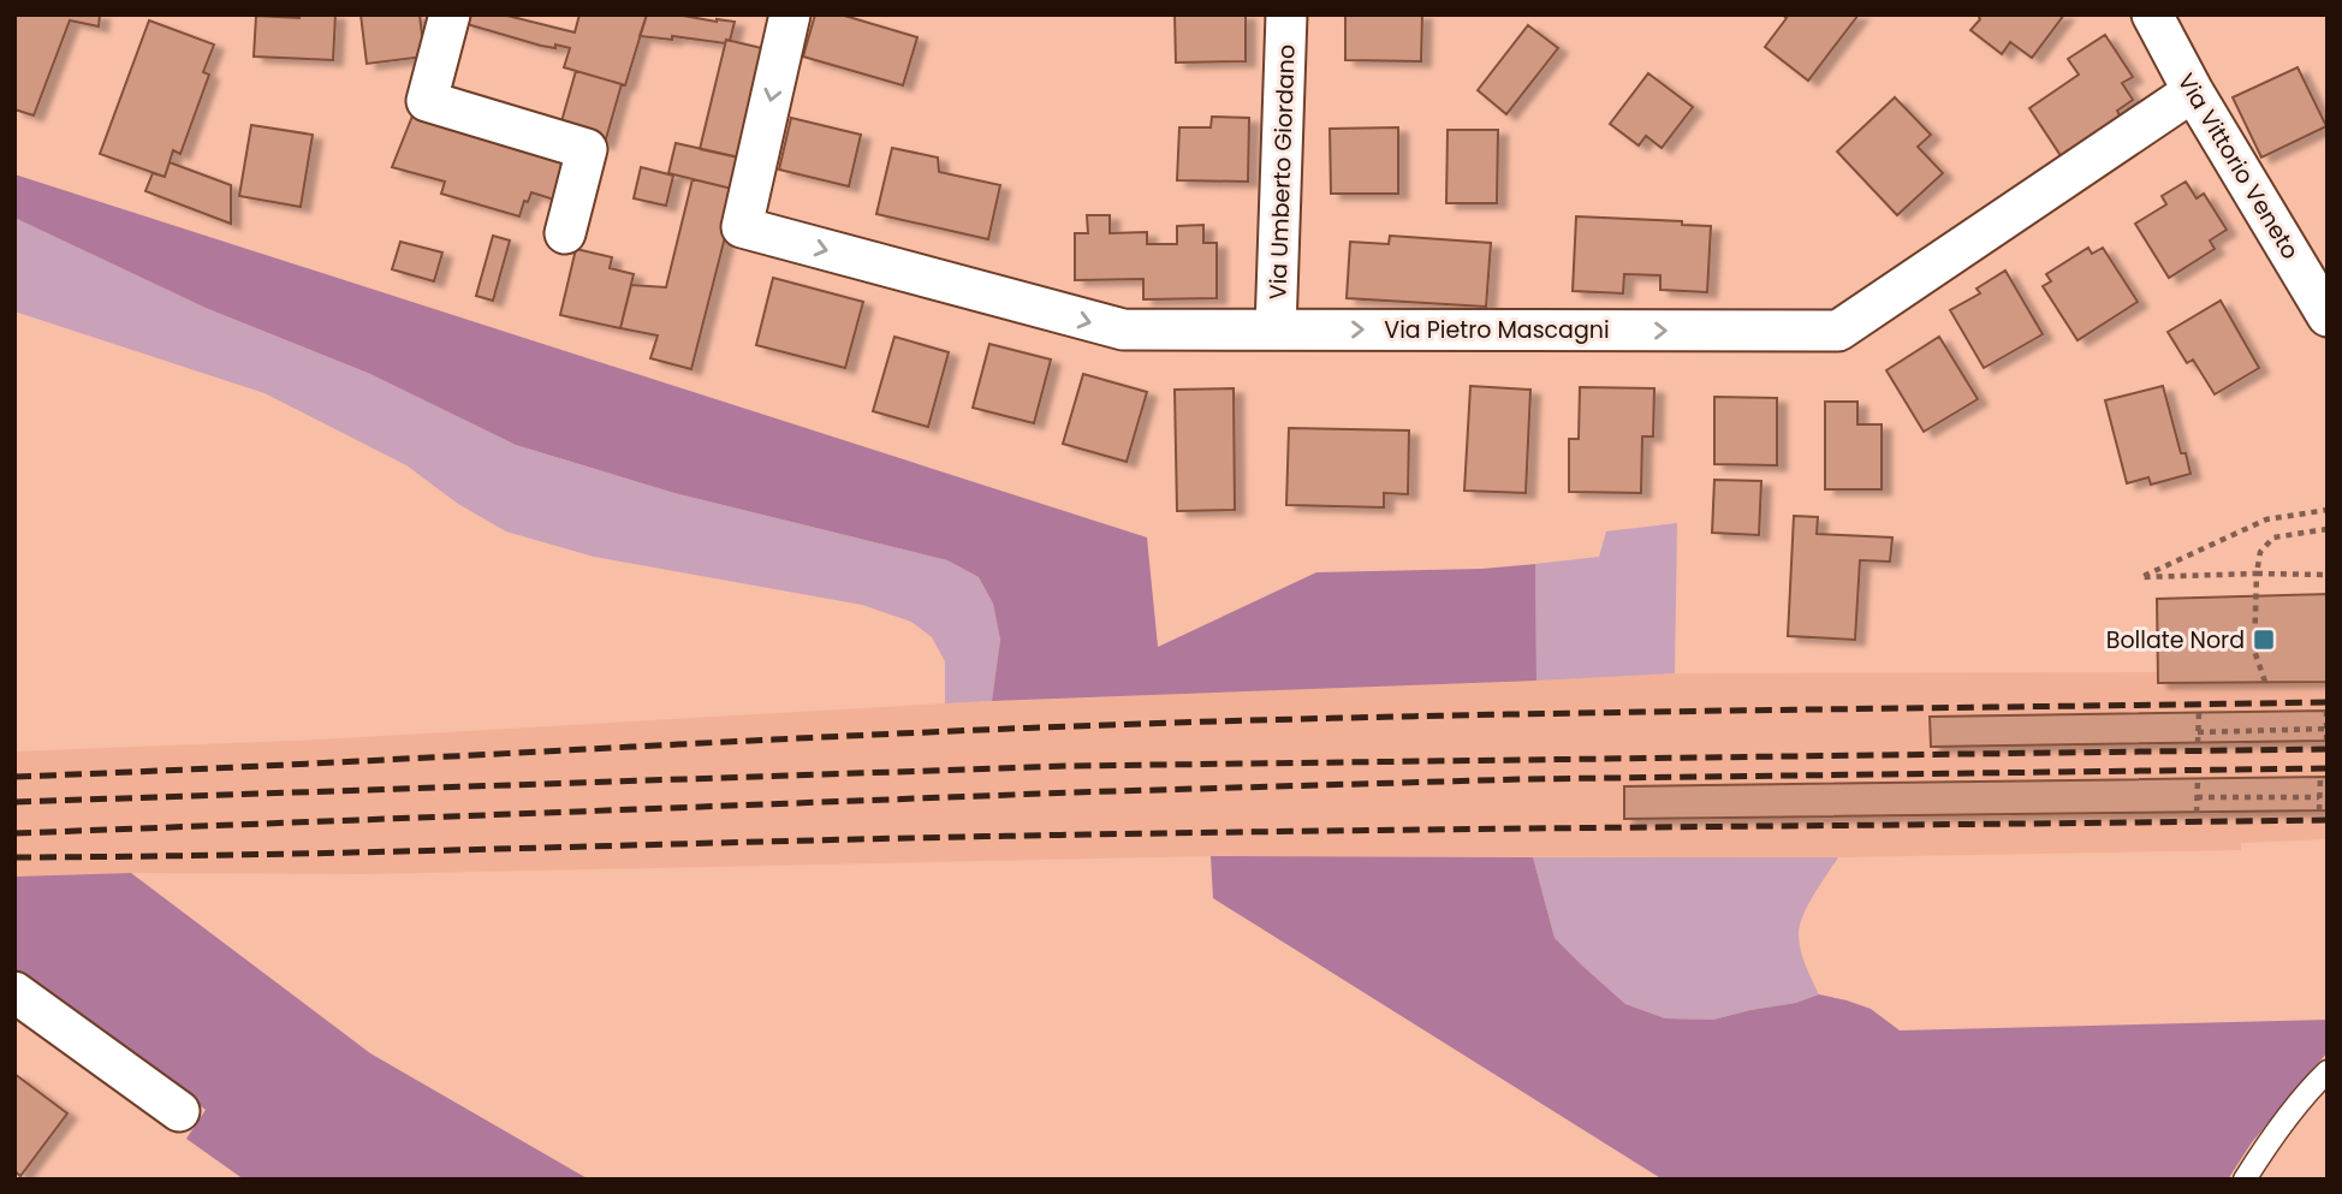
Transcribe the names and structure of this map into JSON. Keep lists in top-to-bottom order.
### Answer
{
  "streets": {
    "street": ["Via Vittorio Veneto", "Via Umberto Giordano", "Via Pietro Mascagni"]
  },
  "crossings": [
    ["Via Vittorio Veneto", "Via Pietro Mascagni"],
    ["Via Umberto Giordano", "Via Pietro Mascagni"]
  ],
  "one_way": ["Via Pietro Mascagni"],
  "places": {
    "transit": ["Bollate Nord"]
  }
}
